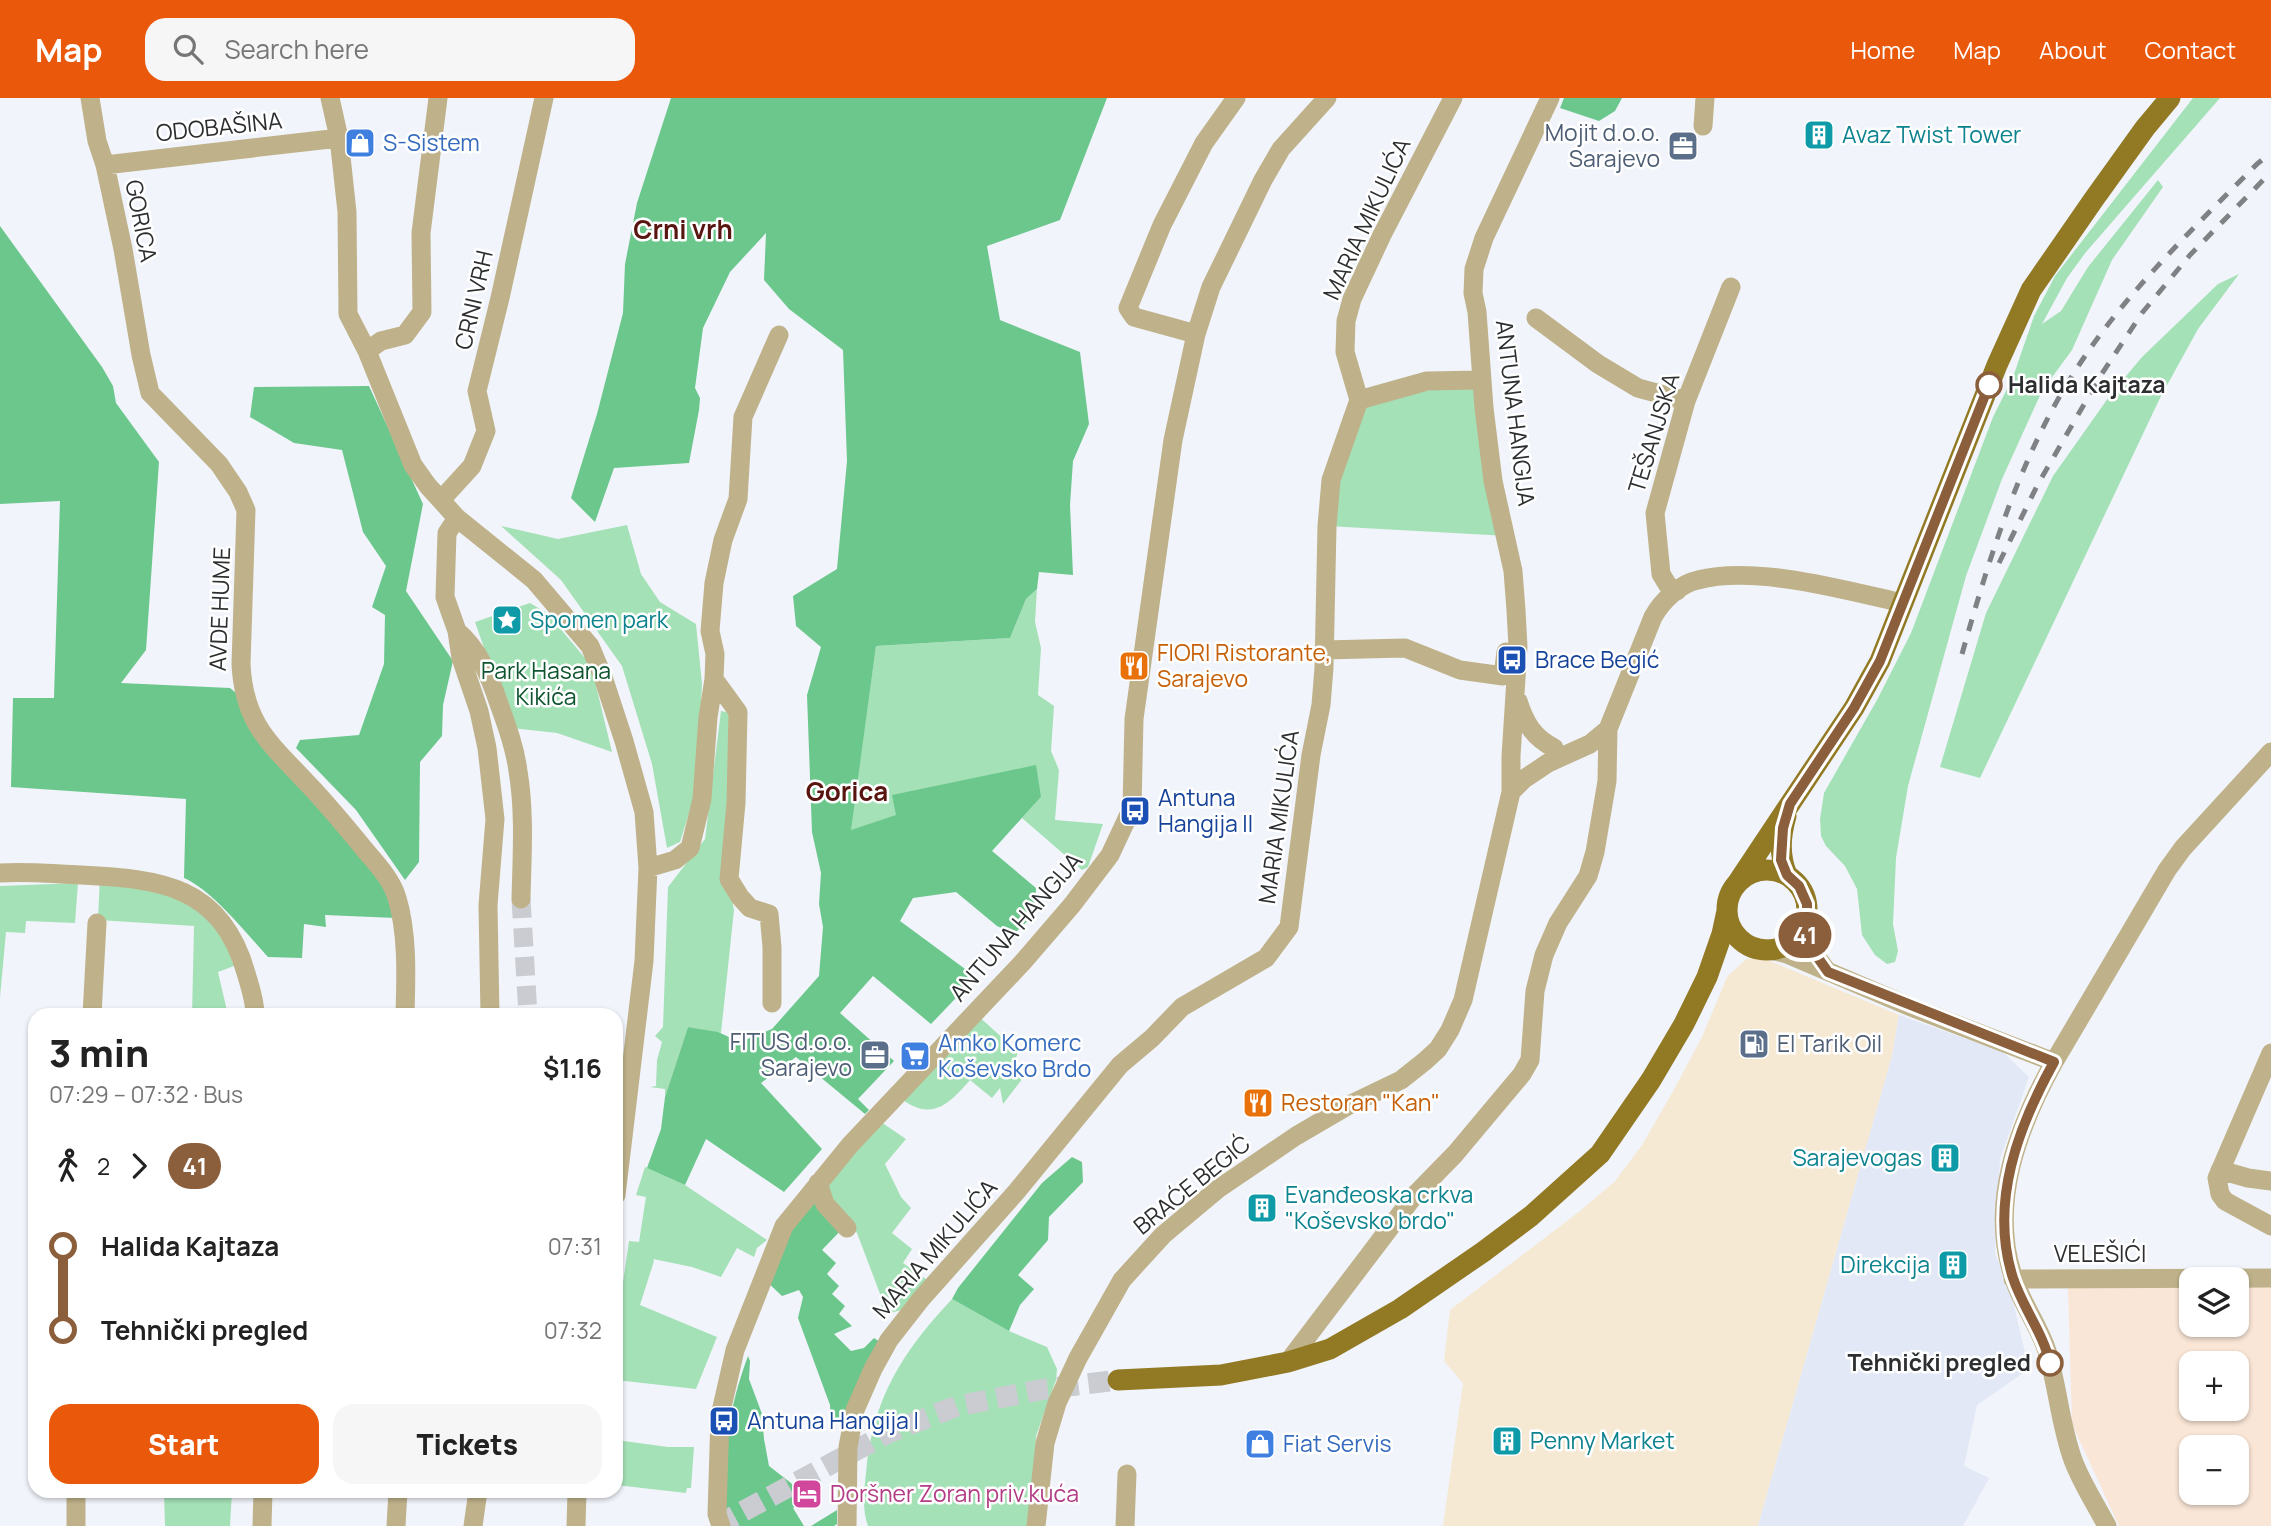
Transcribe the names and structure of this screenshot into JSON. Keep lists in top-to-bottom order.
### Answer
{
  "streets": {
    "street": [
      "ODOBAŠINA",
      "MARIA MIKULIĆA",
      "GORICA",
      "CRNI VRH",
      "ANTUNA HANGIJA",
      "TEŠANJSKA",
      "AVDE HUME",
      "BRAĆE BEGIĆ",
      "VELEŠIĆI"
    ]
  },
  "crossings": [
    ["ODOBAŠINA", "GORICA"],
    ["GORICA", "AVDE HUME"],
    ["ANTUNA HANGIJA", "BRAĆE BEGIĆ"]
  ],
  "districts": ["Crni vrh", "Gorica"],
  "parks": ["Park Hasana Kikića"],
  "places": {
    "building": [
      "Avaz Twist Tower",
      "Sarajevogas",
      "Evanđeoska crkva \"Koševsko brdo\"",
      "Direkcija",
      "Penny Market"
    ],
    "shop": ["S-Sistem", "Fiat Servis"],
    "office": ["Mojit d.o.o. Sarajevo", "FITUS d.o.o. Sarajevo"],
    "other": ["Halida Kajtaza", "Tehnički pregled"],
    "place": ["Spomen park"],
    "bus stop": ["Brace Begić", "Antuna Hangija II", "Antuna Hangija I"],
    "restaurant": ["FIORI Ristorante, Sarajevo", "Restoran \"Kan\""],
    "fuel station": ["El Tarik Oil"],
    "supermarket": ["Amko Komerc Koševsko Brdo"],
    "hotel": ["Doršner Zoran priv.kuća"]
  },
  "lines": ["bus line 41"],
  "page": {
    "header": "Map",
    "search": "Search here",
    "nav": [
      "Home",
      "Map",
      "About",
      "Contact"
    ],
    "on_map": "41",
    "heading": ["3 min", "07:29 – 07:32 · Bus", "$1.16"],
    "legs": ["2", "41"],
    "list": [
      {
        "name": "Halida Kajtaza",
        "value": "07:31"
      },
      {
        "name": "Tehnički pregled",
        "value": "07:32"
      }
    ],
    "map_buttons": ["+", "−"],
    "buttons": ["Start", "Tickets"]
  }
}
